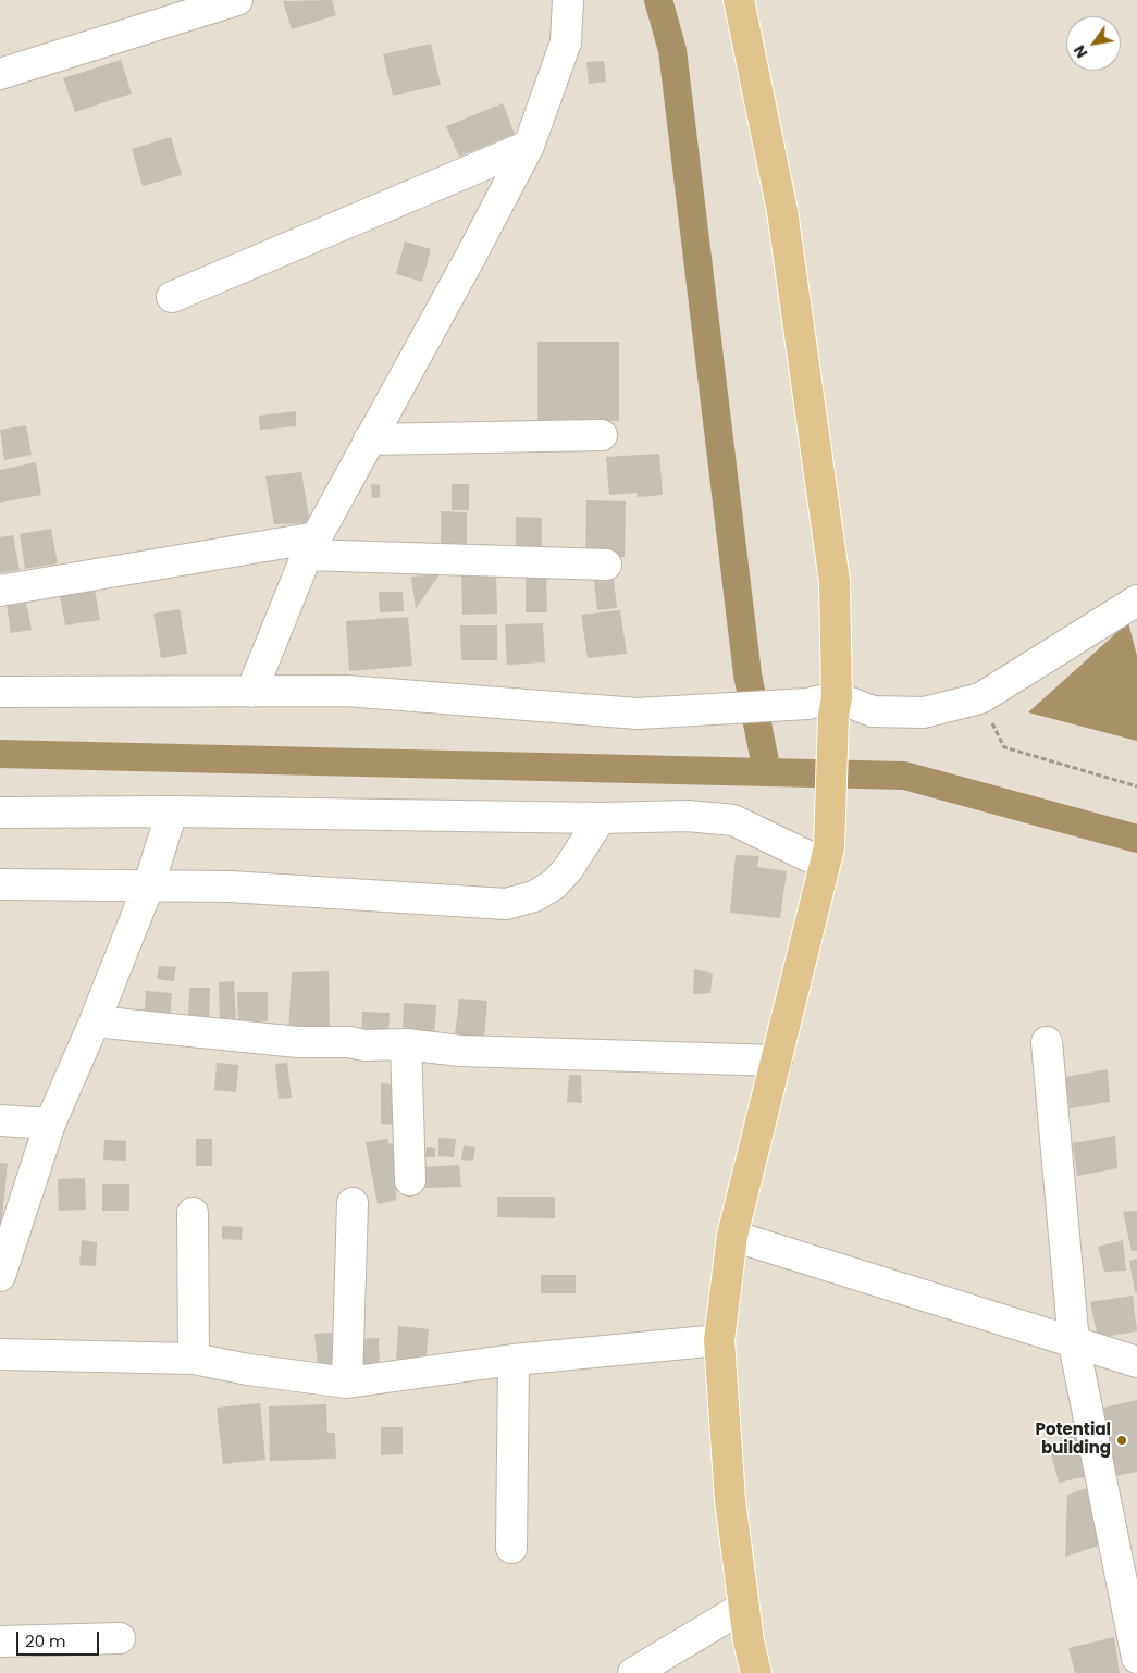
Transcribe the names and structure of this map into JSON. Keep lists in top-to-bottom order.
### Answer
{
  "places": ["Potential building"],
  "scale_bar": "20 m",
  "north": "bottom left"
}
